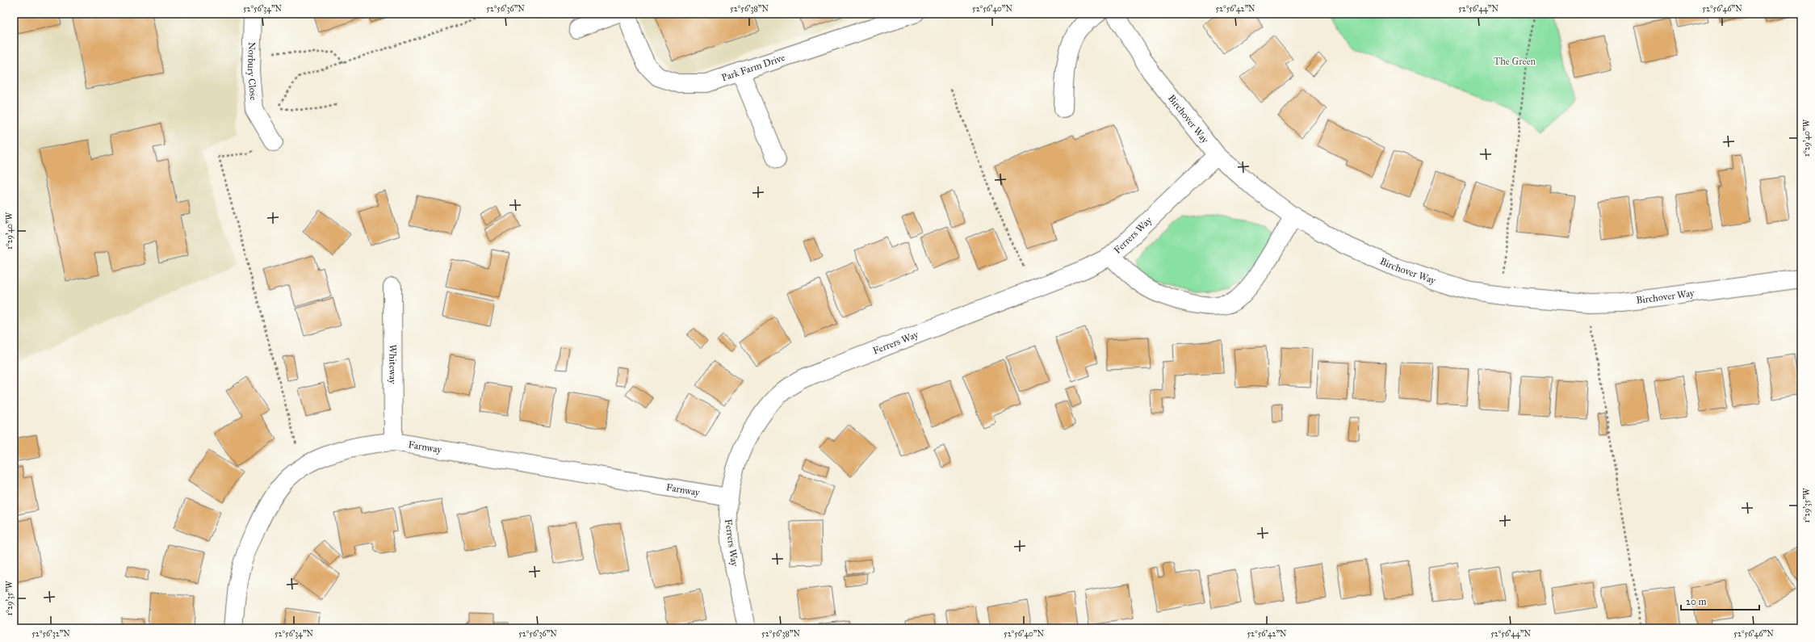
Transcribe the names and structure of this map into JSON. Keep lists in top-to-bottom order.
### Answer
{
  "streets": {
    "street": [
      "Park Farm Drive",
      "Norbury Close",
      "Birchover Way",
      "Ferrers Way",
      "Whiteway",
      "Farnway"
    ]
  },
  "crossings": [
    ["Birchover Way", "Ferrers Way"],
    ["Ferrers Way", "Farnway"],
    ["Whiteway", "Farnway"]
  ],
  "parks": ["The Green"],
  "scale_bar": "20 m",
  "coordinates": [
    "52°56'34\"N",
    "52°56'36\"N",
    "52°56'38\"N",
    "52°56'40\"N",
    "52°56'42\"N",
    "52°56'44\"N",
    "52°56'46\"N",
    "1°29'40\"W",
    "1°29'35\"W",
    "52°56'32\"N"
  ]
}
